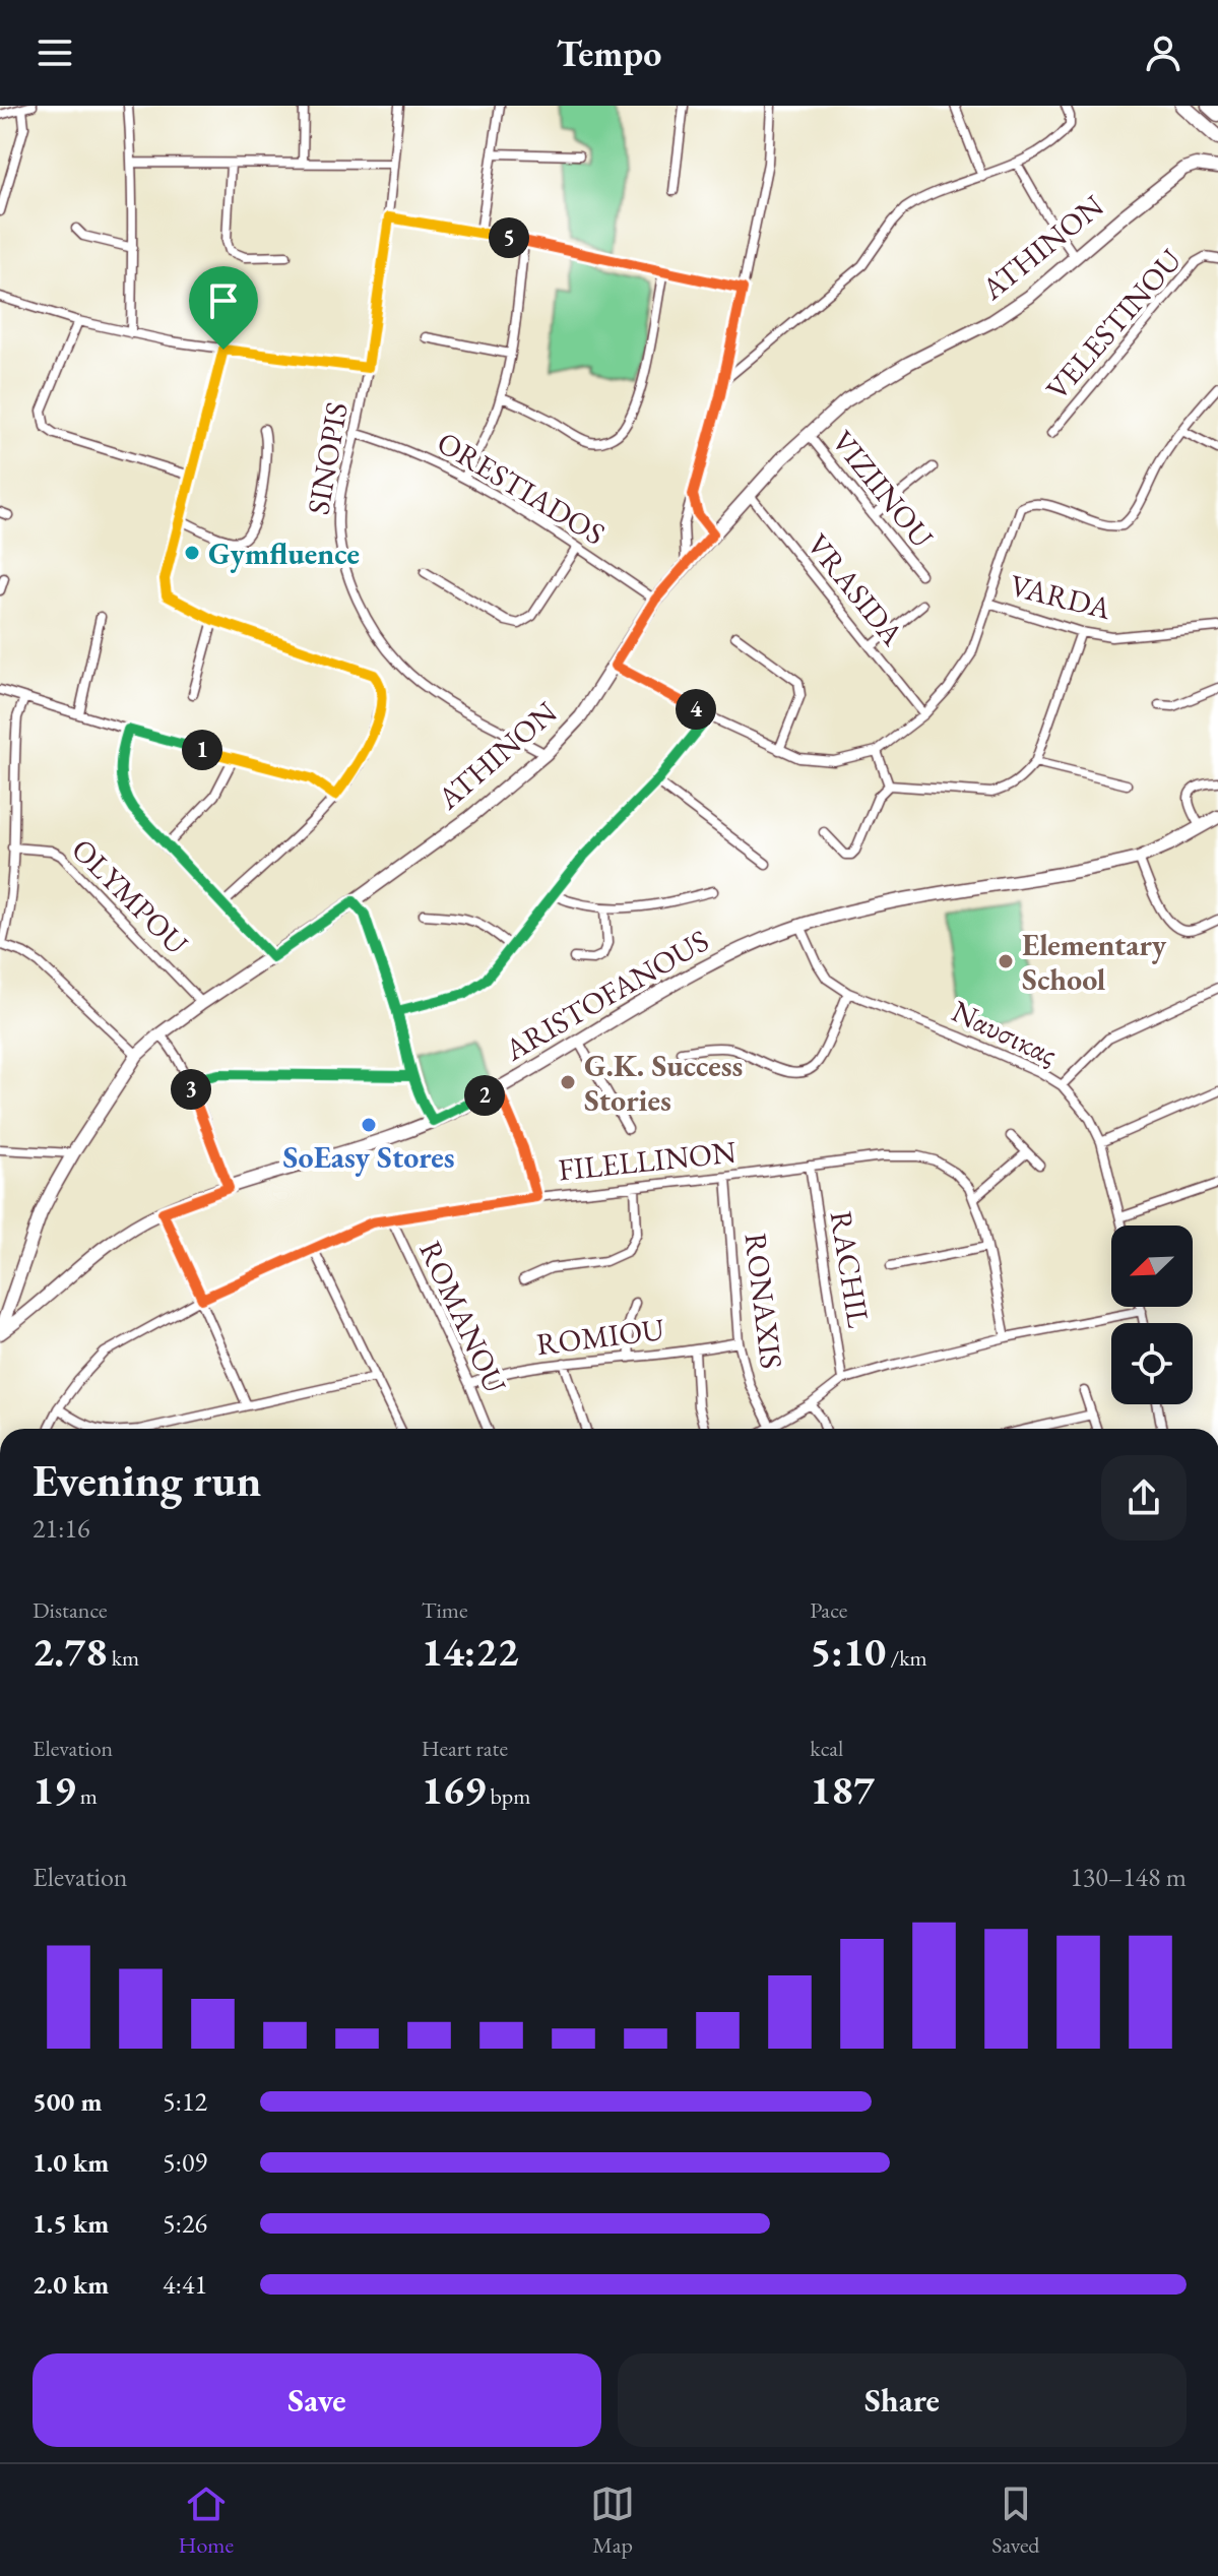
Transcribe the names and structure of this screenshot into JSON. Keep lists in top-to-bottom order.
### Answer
{
  "streets": {
    "street": [
      "ATHINON",
      "VELESTINOU",
      "SINOPIS",
      "ORESTIADOS",
      "VIZIINOU",
      "VRASIDA",
      "VARDA",
      "OLYMPOU",
      "ARISTOFANOUS",
      "Ναυσικας",
      "FILELLINON",
      "RACHIL",
      "RONAXIS",
      "ROMANOU",
      "ROMIOU"
    ]
  },
  "crossings": [
    ["ATHINON", "SINOPIS"],
    ["ATHINON", "ORESTIADOS"],
    ["ATHINON", "VIZIINOU"],
    ["ATHINON", "VRASIDA"],
    ["ATHINON", "OLYMPOU"],
    ["ATHINON", "ARISTOFANOUS"],
    ["SINOPIS", "ORESTIADOS"],
    ["ARISTOFANOUS", "Ναυσικας"],
    ["FILELLINON", "RACHIL"],
    ["FILELLINON", "RONAXIS"],
    ["FILELLINON", "ROMANOU"],
    ["RONAXIS", "ROMIOU"],
    ["ROMANOU", "ROMIOU"]
  ],
  "places": [
    "Gymfluence",
    "Elementary School",
    "G.K. Success Stories",
    "SoEasy Stores"
  ],
  "north": "bottom left",
  "page": {
    "header": "Tempo",
    "pins": [
      "5",
      "4",
      "1",
      "3",
      "2"
    ],
    "heading": ["Evening run", "21:16"],
    "stats": [
      ["Distance", "2.78 km"],
      ["Time", "14:22"],
      ["Pace", "5:10 /km"],
      ["Elevation", "19 m"],
      ["Heart rate", "169 bpm"],
      ["kcal", "187"]
    ],
    "chart": ["Elevation", "130–148 m"],
    "list": [
      {
        "name": "500 m",
        "note": "5:12"
      },
      {
        "name": "1.0 km",
        "note": "5:09"
      },
      {
        "name": "1.5 km",
        "note": "5:26"
      },
      {
        "name": "2.0 km",
        "note": "4:41"
      }
    ],
    "buttons": ["Save", "Share"],
    "tabs": ["Home", "Map", "Saved"]
  }
}
